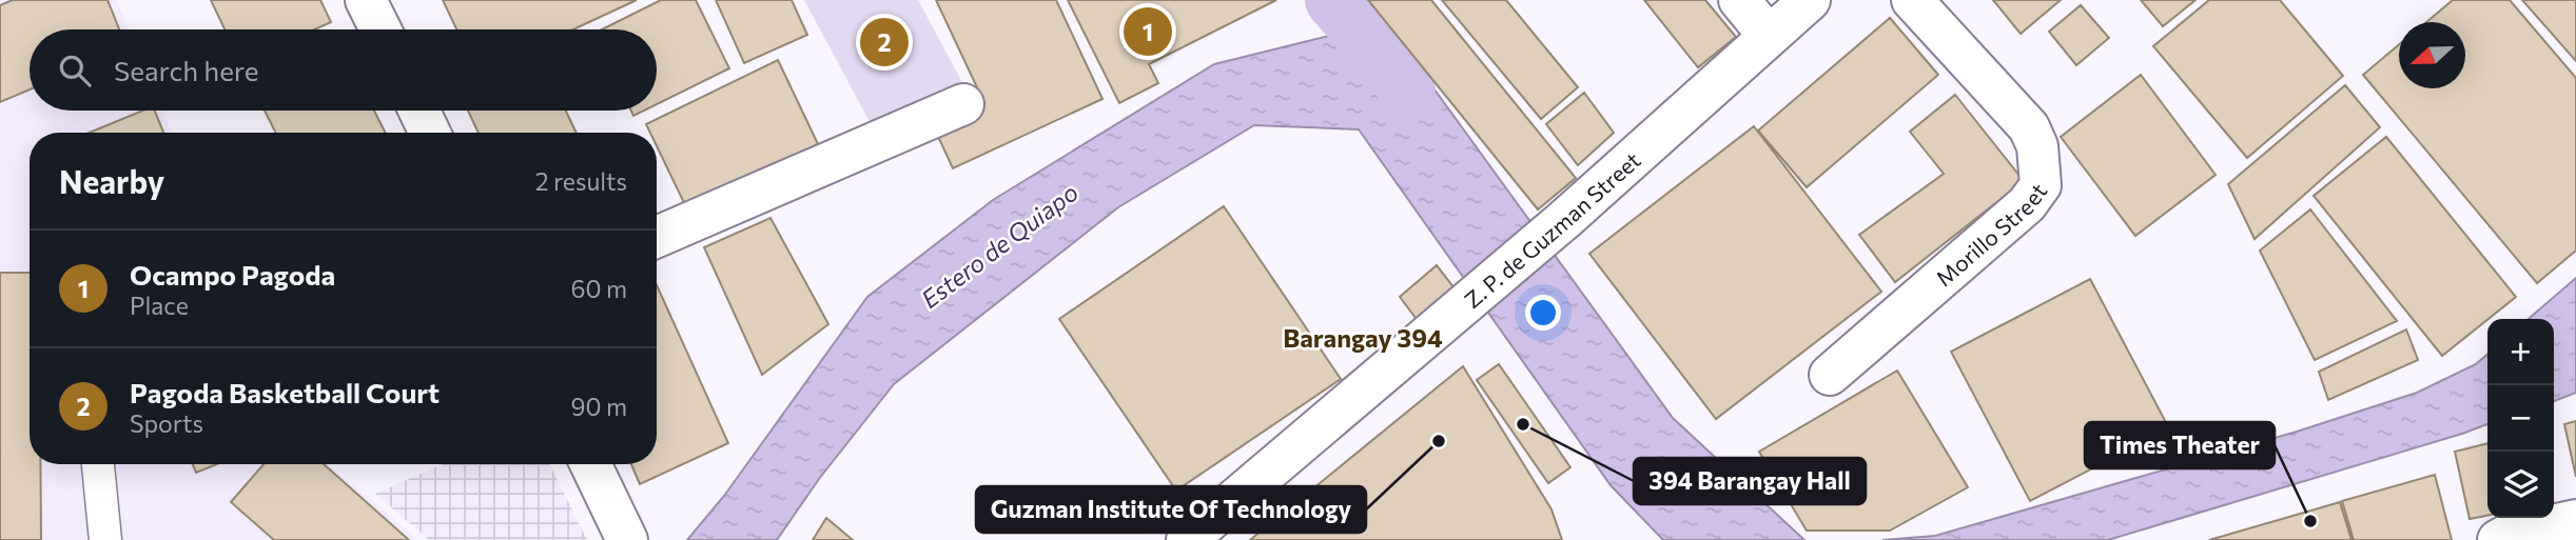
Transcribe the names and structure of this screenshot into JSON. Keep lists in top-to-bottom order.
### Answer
{
  "streets": {
    "street": ["Z. P. de Guzman Street", "Morillo Street"]
  },
  "districts": ["Barangay 394"],
  "water": ["Estero de Quiapo"],
  "places": ["394 Barangay Hall", "Guzman Institute Of Technology", "Times Theater"],
  "north": "left",
  "page": {
    "pins": ["1", "2"],
    "search": "Search here",
    "heading": ["Nearby", "2 results"],
    "list": [
      {
        "mark": "1",
        "name": "Ocampo Pagoda",
        "note": "Place",
        "value": "60 m"
      },
      {
        "mark": "2",
        "name": "Pagoda Basketball Court",
        "note": "Sports",
        "value": "90 m"
      }
    ],
    "map_buttons": ["+", "−"]
  }
}
